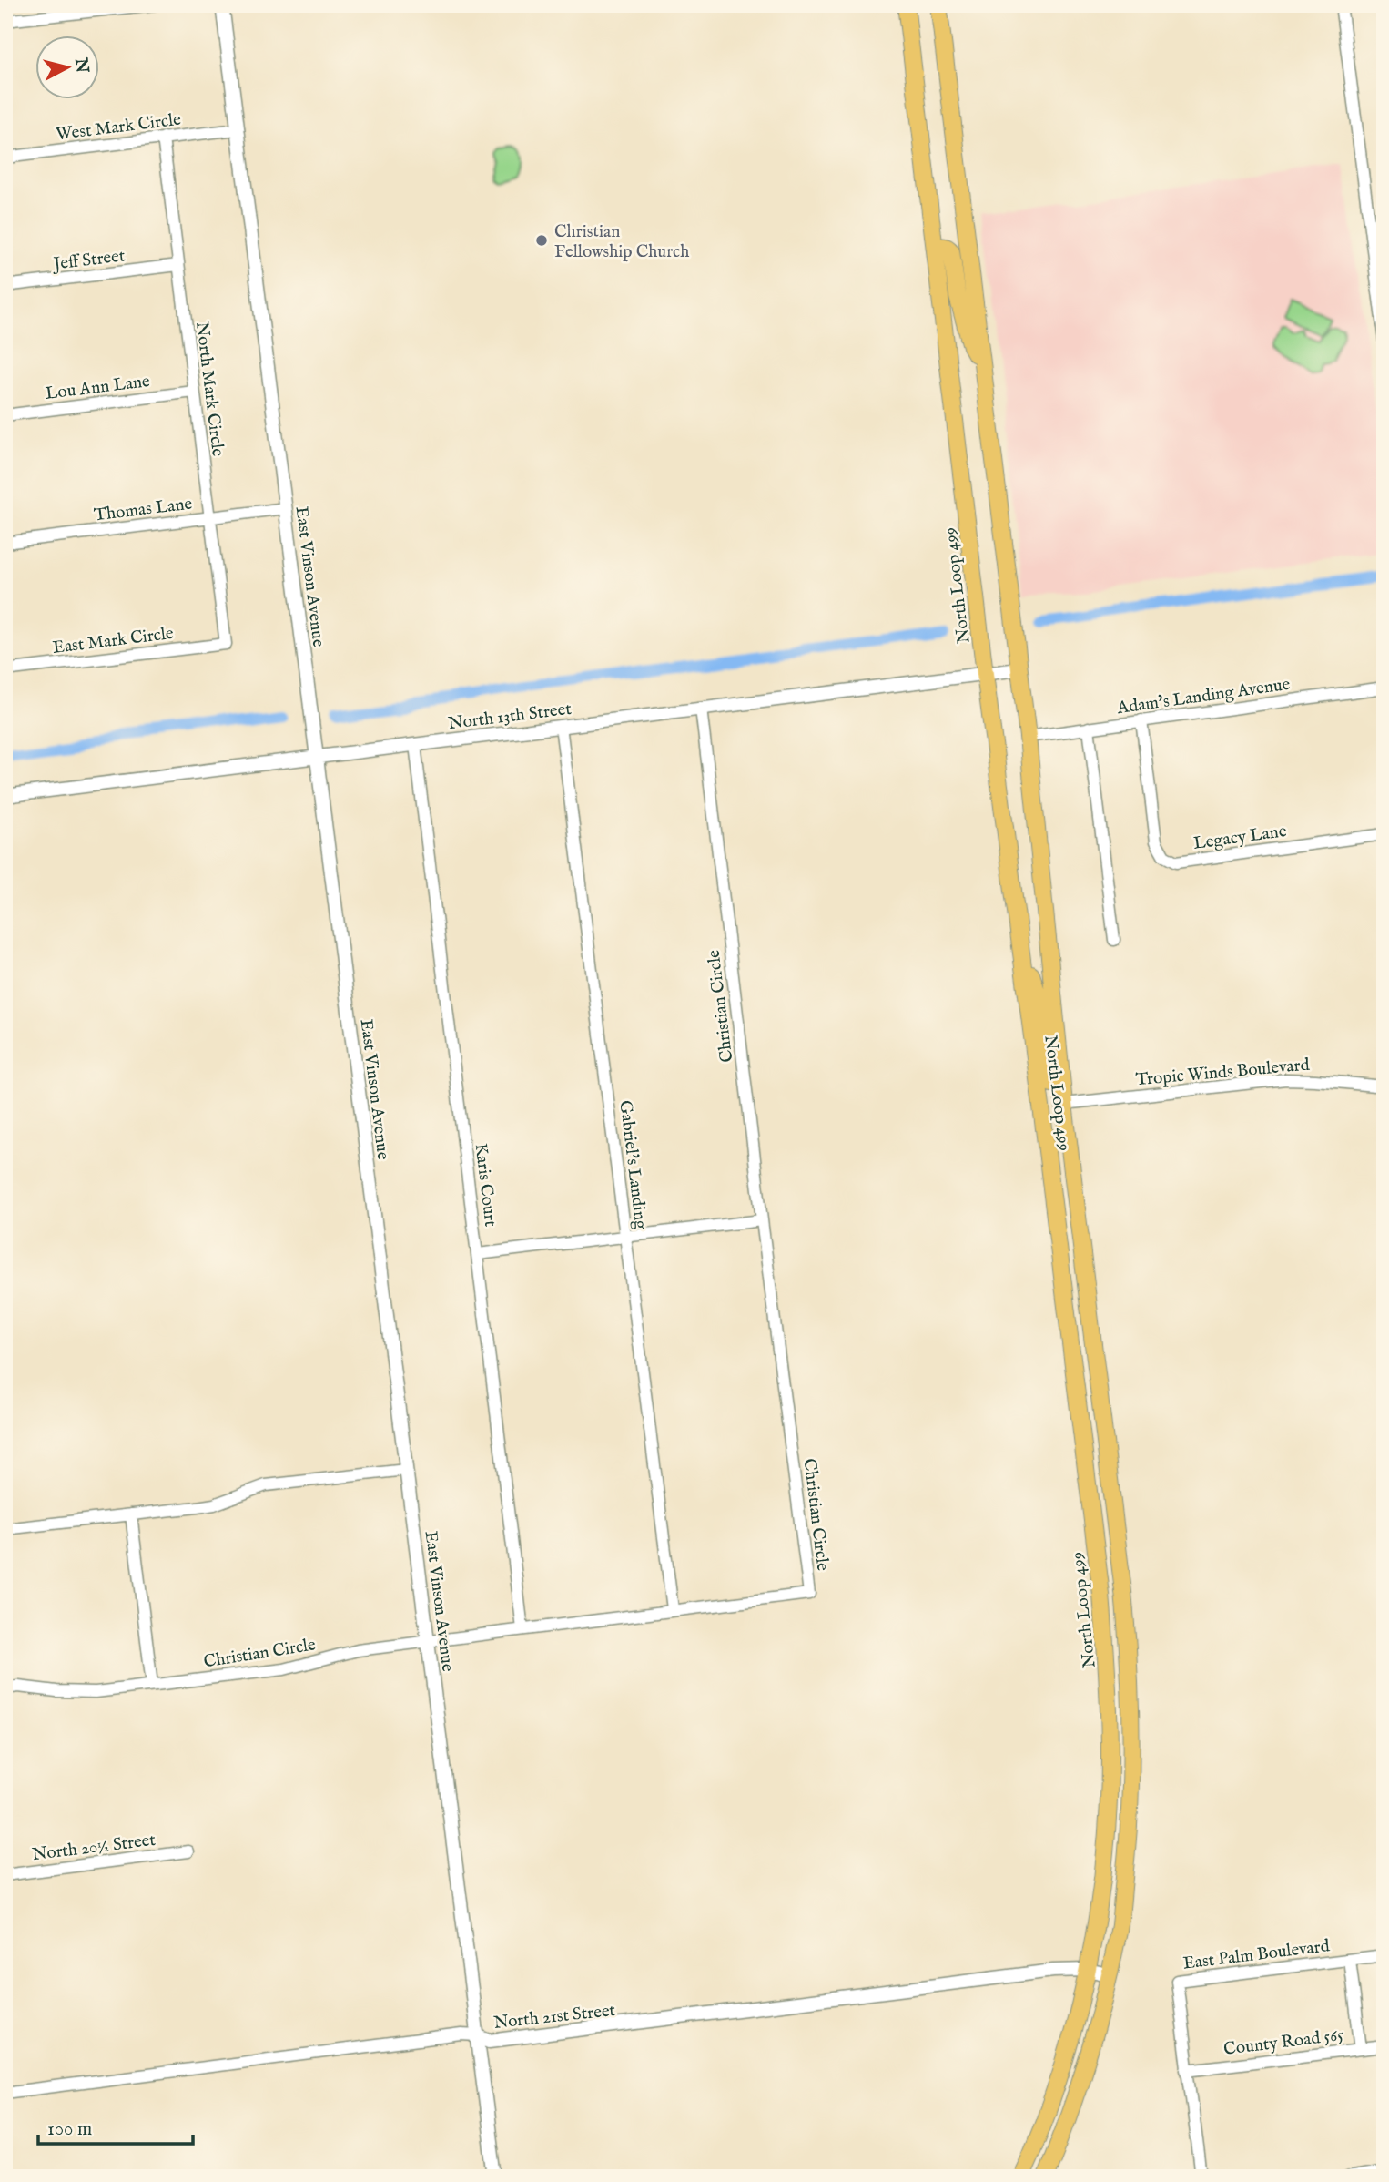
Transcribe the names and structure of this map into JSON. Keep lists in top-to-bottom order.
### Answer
{
  "streets": {
    "main road": ["North Loop 499"],
    "street": [
      "West Mark Circle",
      "Jeff Street",
      "Lou Ann Lane",
      "North Mark Circle",
      "Thomas Lane",
      "East Vinson Avenue",
      "East Mark Circle",
      "Adam's Landing Avenue",
      "North 13th Street",
      "Legacy Lane",
      "Christian Circle",
      "Tropic Winds Boulevard",
      "Gabriel's Landing",
      "Karis Court",
      "North 20½ Street",
      "East Palm Boulevard",
      "North 21st Street",
      "County Road 565"
    ]
  },
  "crossings": [
    ["West Mark Circle", "North Mark Circle"],
    ["West Mark Circle", "East Vinson Avenue"],
    ["Jeff Street", "North Mark Circle"],
    ["Lou Ann Lane", "North Mark Circle"],
    ["North Mark Circle", "Thomas Lane"],
    ["North Mark Circle", "East Mark Circle"],
    ["Thomas Lane", "East Vinson Avenue"],
    ["East Vinson Avenue", "North 13th Street"],
    ["East Vinson Avenue", "Christian Circle"],
    ["East Vinson Avenue", "North 21st Street"],
    ["North Loop 499", "Adam's Landing Avenue"],
    ["North Loop 499", "North 13th Street"],
    ["North Loop 499", "Tropic Winds Boulevard"],
    ["North Loop 499", "North 21st Street"],
    ["Adam's Landing Avenue", "Legacy Lane"],
    ["North 13th Street", "Christian Circle"],
    ["North 13th Street", "Gabriel's Landing"],
    ["North 13th Street", "Karis Court"],
    ["Christian Circle", "Gabriel's Landing"],
    ["Christian Circle", "Karis Court"],
    ["East Palm Boulevard", "County Road 565"]
  ],
  "places": ["Christian Fellowship Church"],
  "scale_bar": "100 m",
  "north": "right"
}
